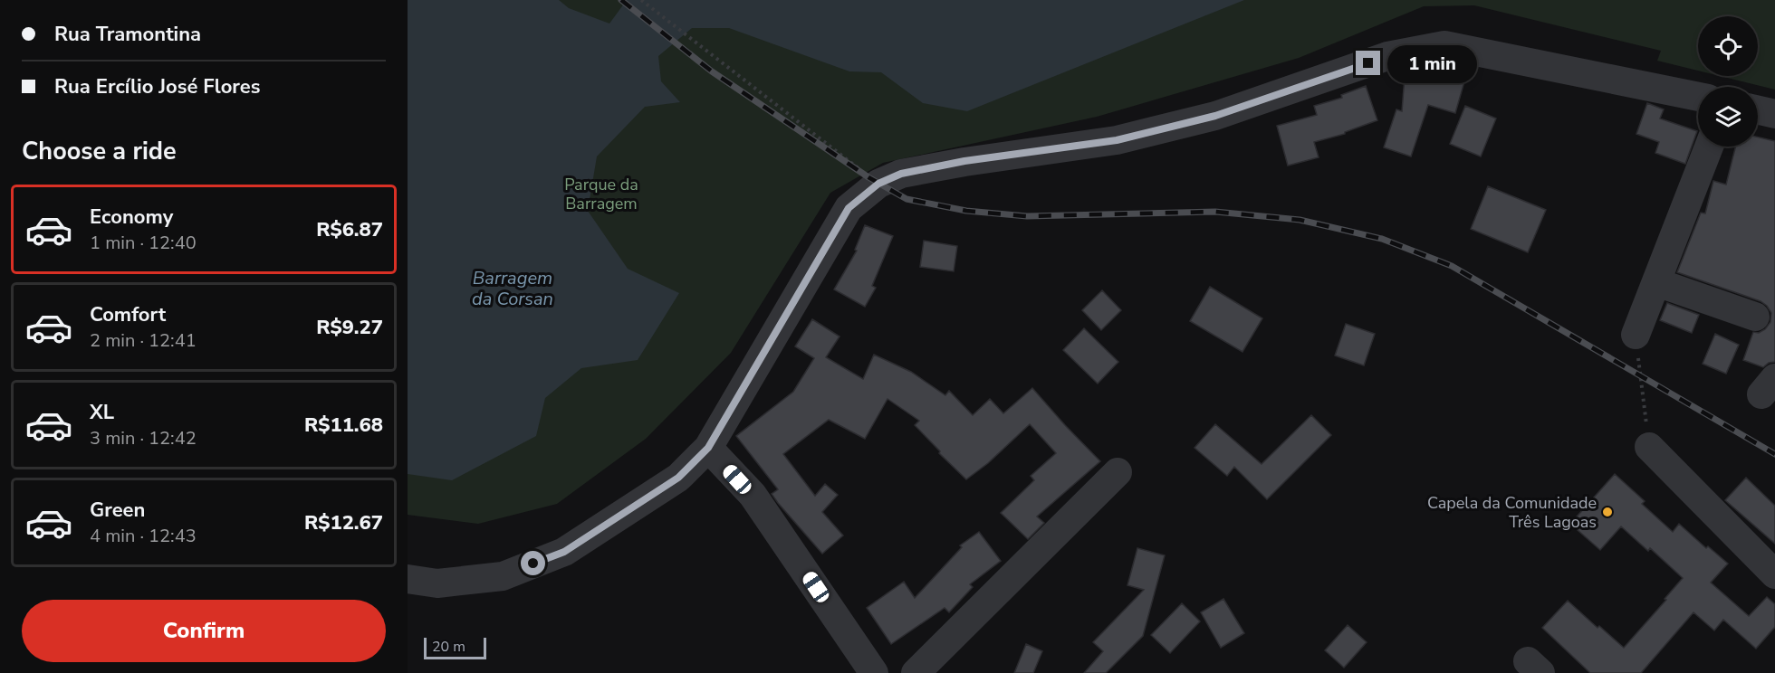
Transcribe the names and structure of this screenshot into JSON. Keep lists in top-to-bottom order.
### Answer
{
  "water": ["Barragem da Corsan"],
  "parks": ["Parque da Barragem"],
  "places": ["Capela da Comunidade Três Lagoas"],
  "scale_bar": "20 m",
  "page": {
    "banner": ["Rua Tramontina", "Rua Ercílio José Flores"],
    "bubble": "1 min",
    "heading": "Choose a ride",
    "list": [
      {
        "name": "Economy",
        "note": "1 min · 12:40",
        "value": "R$6.87"
      },
      {
        "name": "Comfort",
        "note": "2 min · 12:41",
        "value": "R$9.27"
      },
      {
        "name": "XL",
        "note": "3 min · 12:42",
        "value": "R$11.68"
      },
      {
        "name": "Green",
        "note": "4 min · 12:43",
        "value": "R$12.67"
      }
    ],
    "buttons": "Confirm",
    "scale": "20 m"
  }
}
